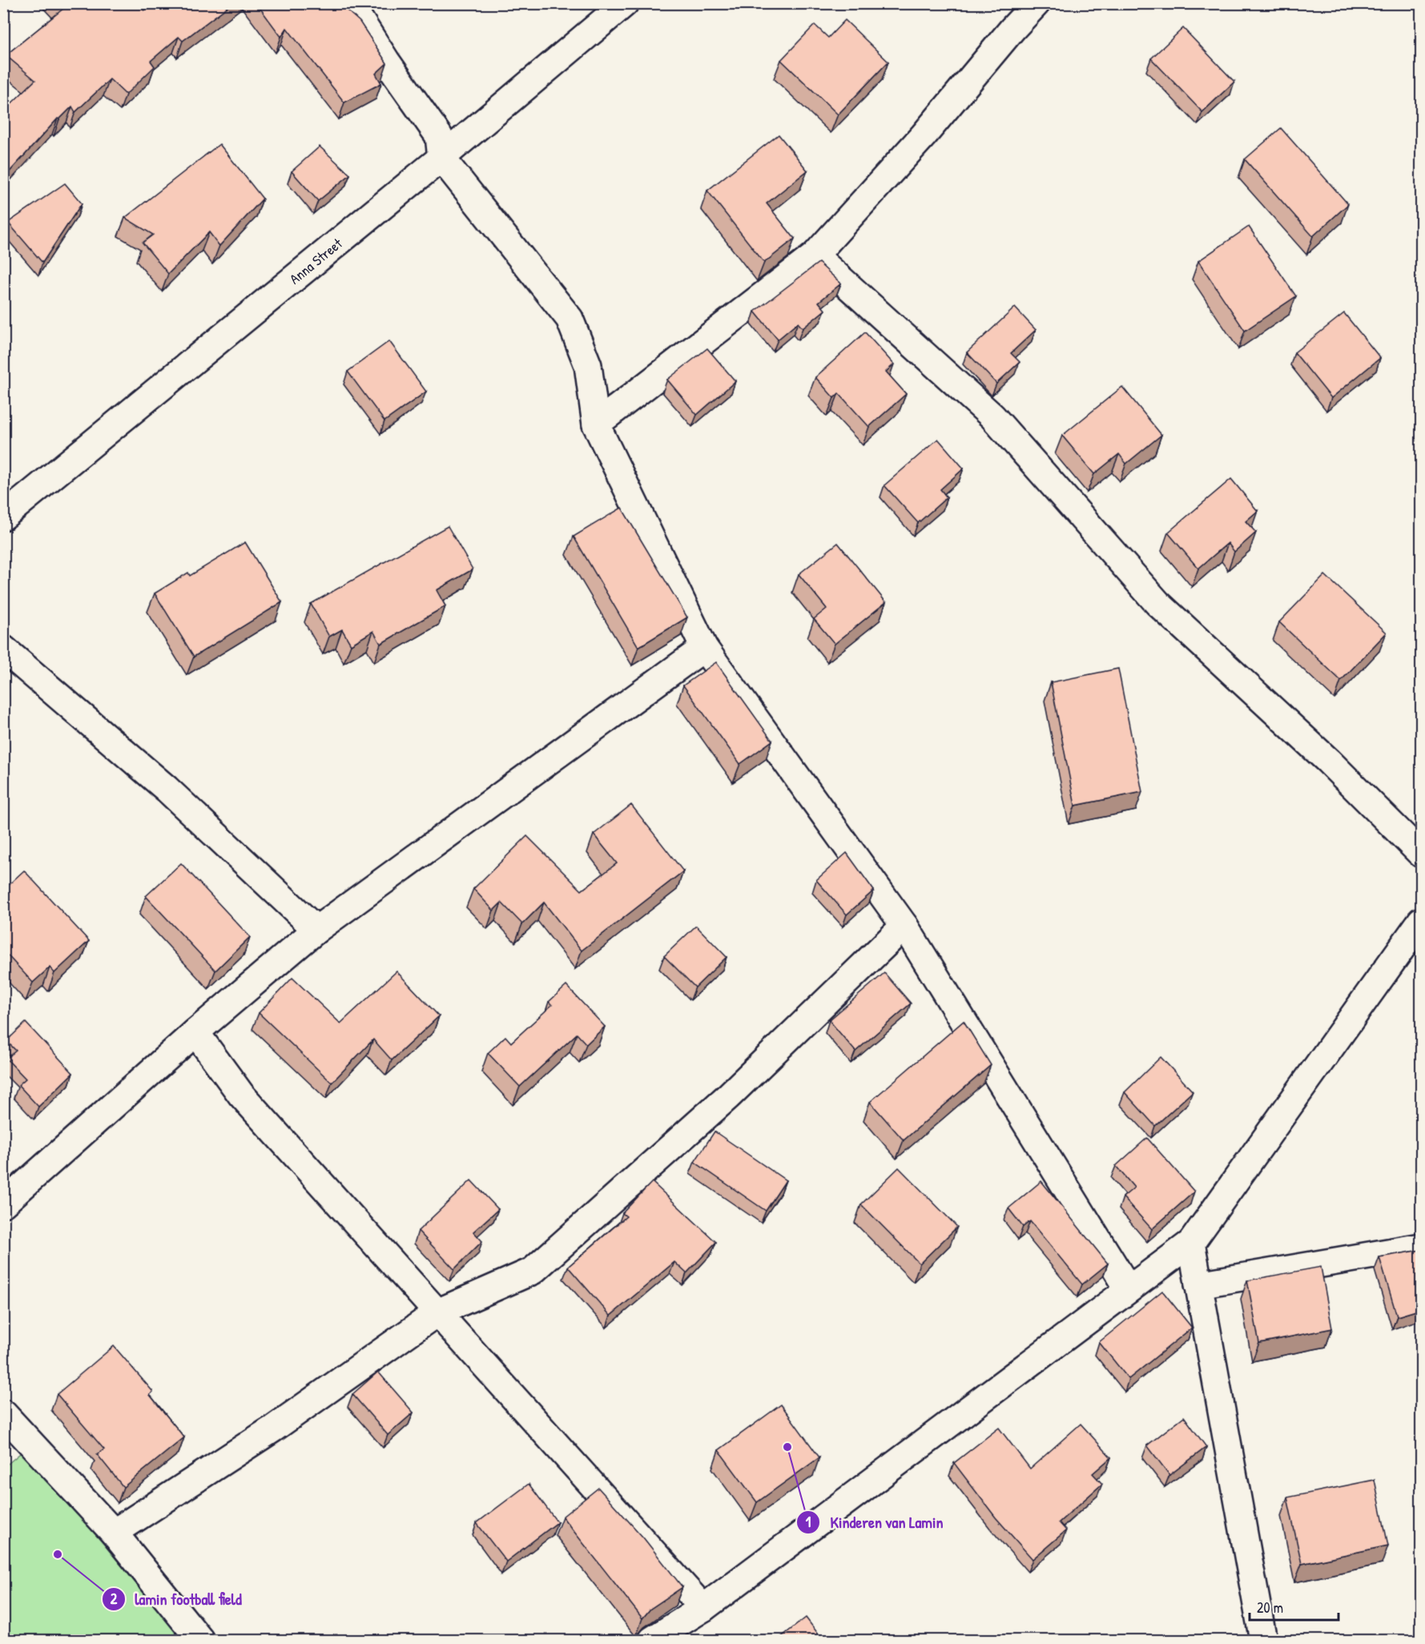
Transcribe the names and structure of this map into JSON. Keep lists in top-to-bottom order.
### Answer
{
  "streets": {
    "street": ["Anna Street"]
  },
  "places": ["Kinderen van Lamin", "lamin football field"],
  "scale_bar": "20 m"
}
